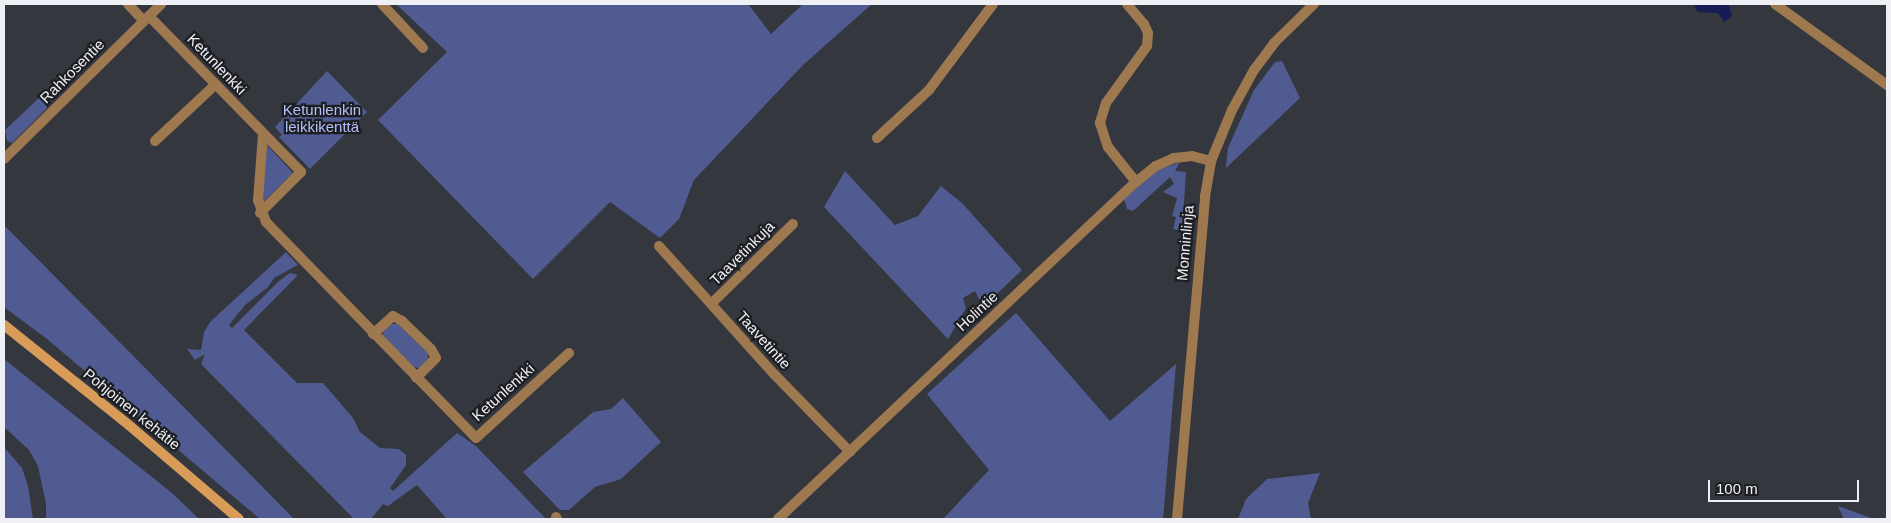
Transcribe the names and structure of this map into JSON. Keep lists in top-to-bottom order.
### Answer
{
  "streets": {
    "main road": ["Pohjoinen kehätie"],
    "street": [
      "Ketunlenkki",
      "Rahkosentie",
      "Monninlinja",
      "Taavetinkuja",
      "Holintie",
      "Taavetintie"
    ]
  },
  "crossings": [
    ["Ketunlenkki", "Rahkosentie"],
    ["Monninlinja", "Holintie"],
    ["Taavetinkuja", "Taavetintie"],
    ["Holintie", "Taavetintie"]
  ],
  "parks": ["Ketunlenkin leikkikenttä"],
  "scale_bar": "100 m"
}
